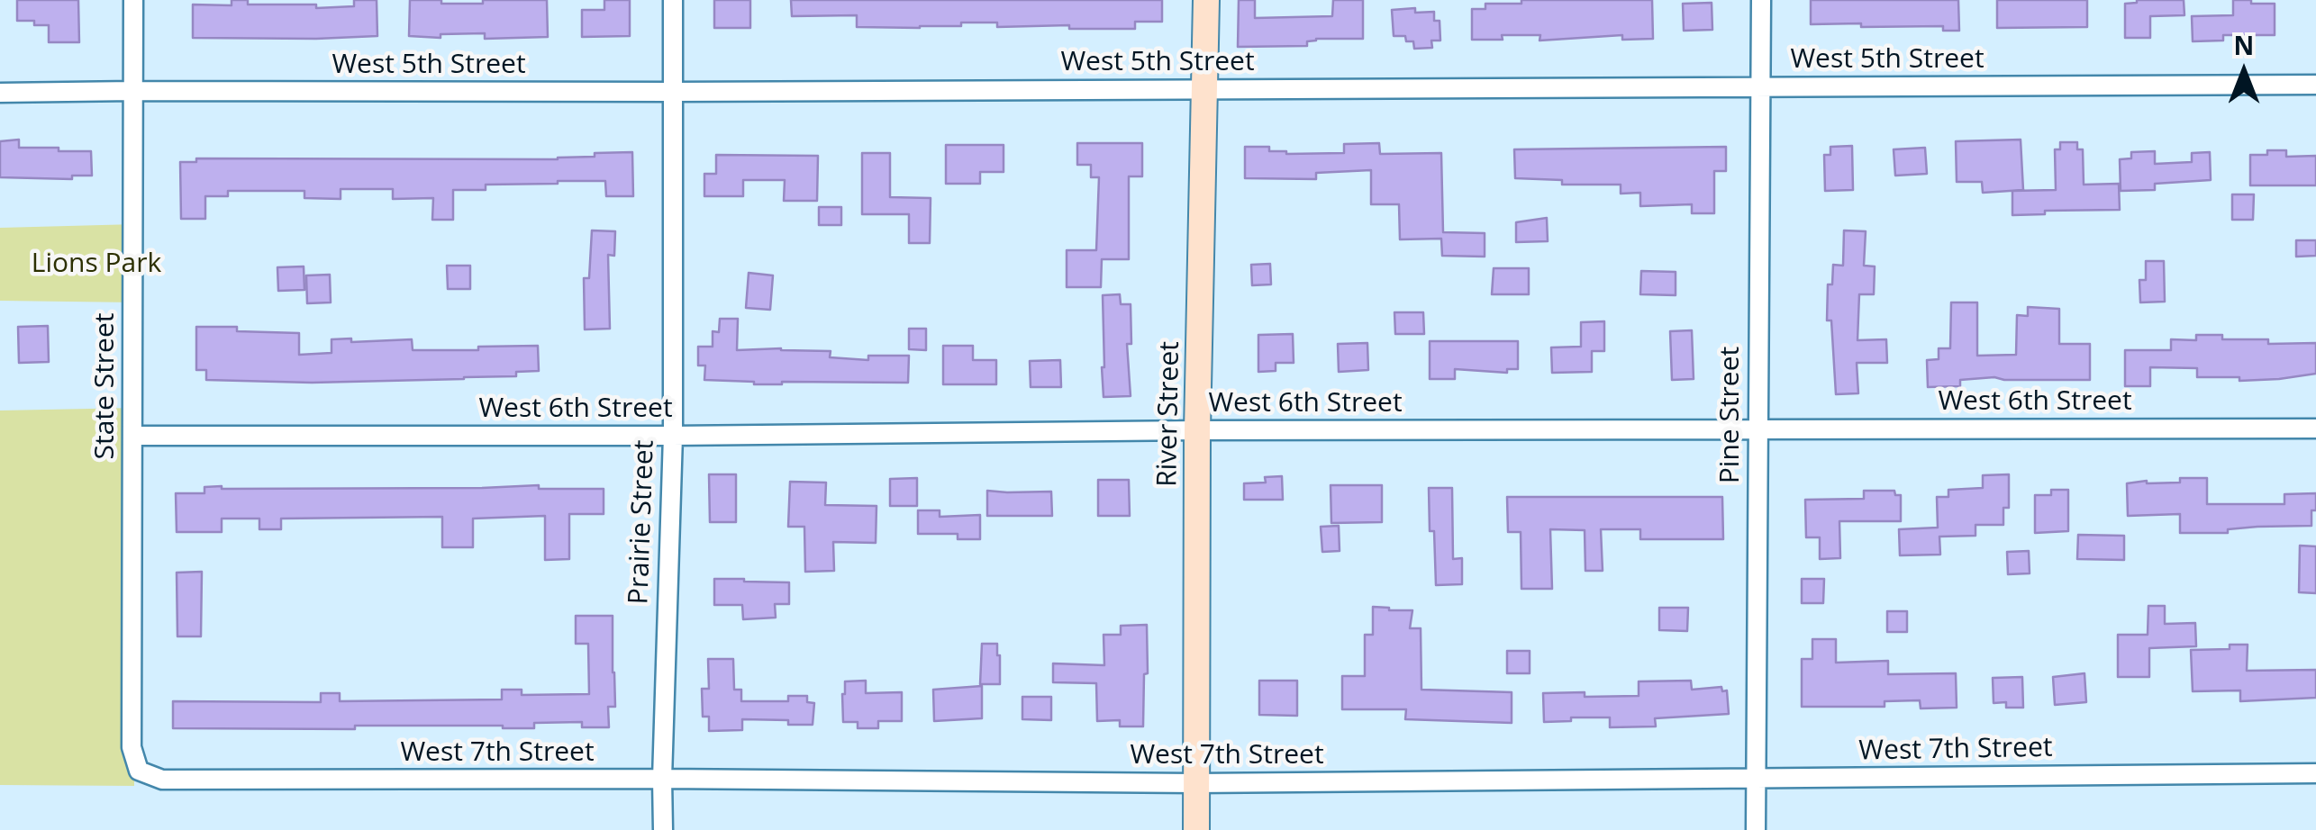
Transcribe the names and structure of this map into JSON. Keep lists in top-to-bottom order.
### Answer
{
  "streets": {
    "street": [
      "West 5th Street",
      "State Street",
      "West 6th Street",
      "River Street",
      "Pine Street",
      "Prairie Street",
      "West 7th Street"
    ]
  },
  "crossings": [
    ["West 5th Street", "State Street"],
    ["West 5th Street", "River Street"],
    ["West 5th Street", "Pine Street"],
    ["West 5th Street", "Prairie Street"],
    ["State Street", "West 6th Street"],
    ["State Street", "West 7th Street"],
    ["West 6th Street", "River Street"],
    ["West 6th Street", "Pine Street"],
    ["West 6th Street", "Prairie Street"],
    ["River Street", "West 7th Street"],
    ["Pine Street", "West 7th Street"],
    ["Prairie Street", "West 7th Street"]
  ],
  "parks": ["Lions Park"],
  "north": "top"
}
